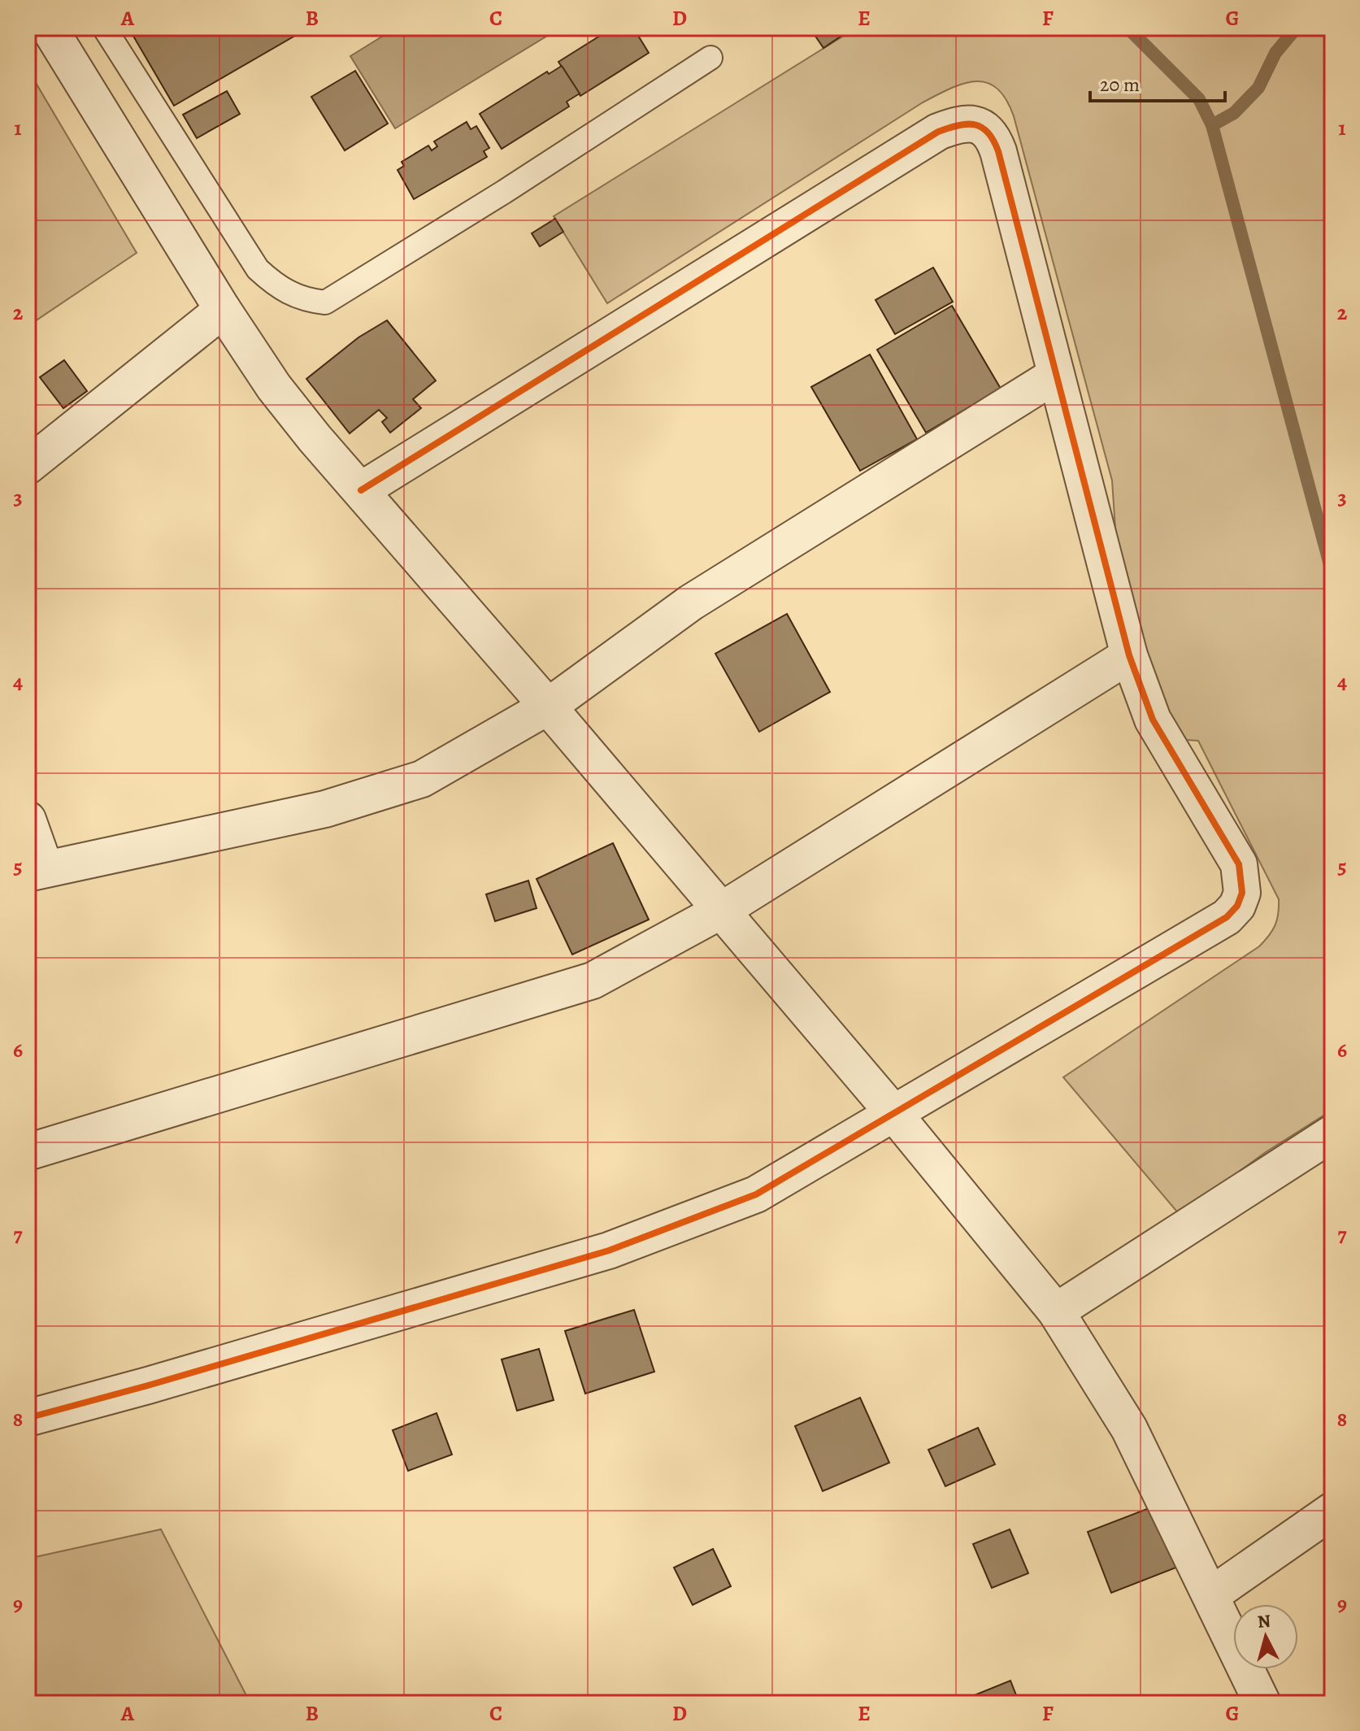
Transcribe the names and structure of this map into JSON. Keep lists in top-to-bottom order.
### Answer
{
  "scale_bar": "20 m",
  "north": "top",
  "grid": {
    "columns": [
      "A",
      "B",
      "C",
      "D",
      "E",
      "F",
      "G"
    ],
    "rows": [
      "1",
      "2",
      "3",
      "4",
      "5",
      "6",
      "7",
      "8",
      "9"
    ]
  }
}
